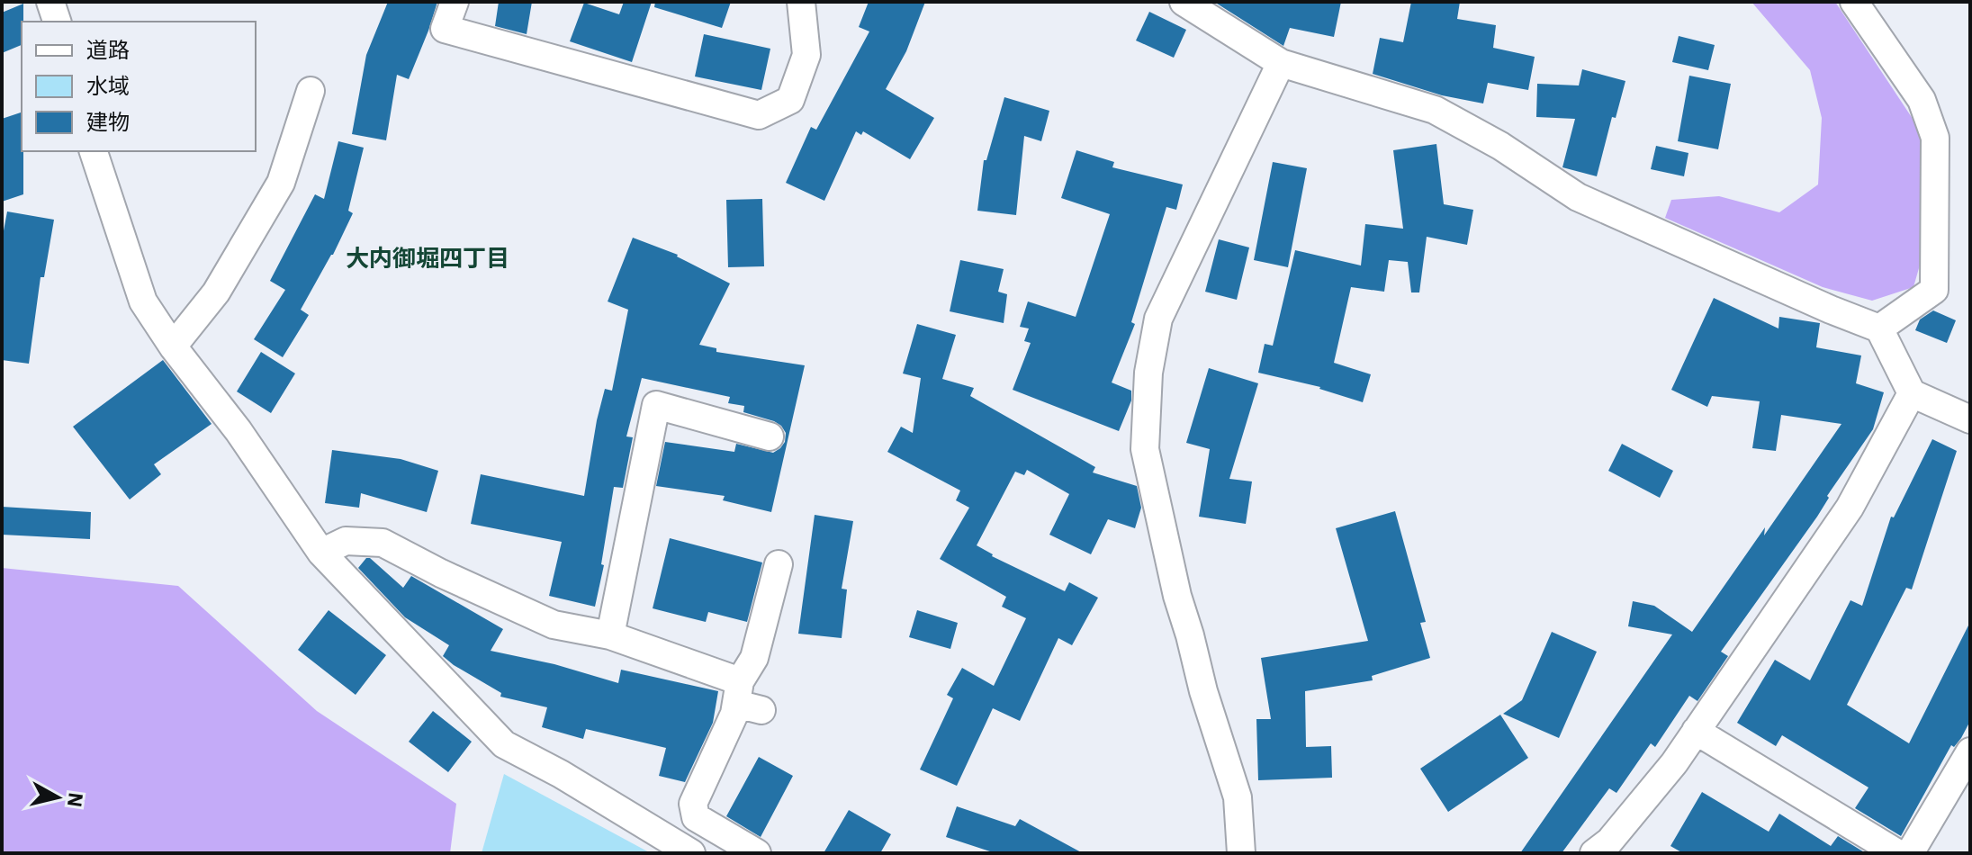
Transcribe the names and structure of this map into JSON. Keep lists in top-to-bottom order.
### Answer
{
  "districts": ["大内御堀四丁目"],
  "legend": ["道路", "水域", "建物"],
  "north": "right"
}
